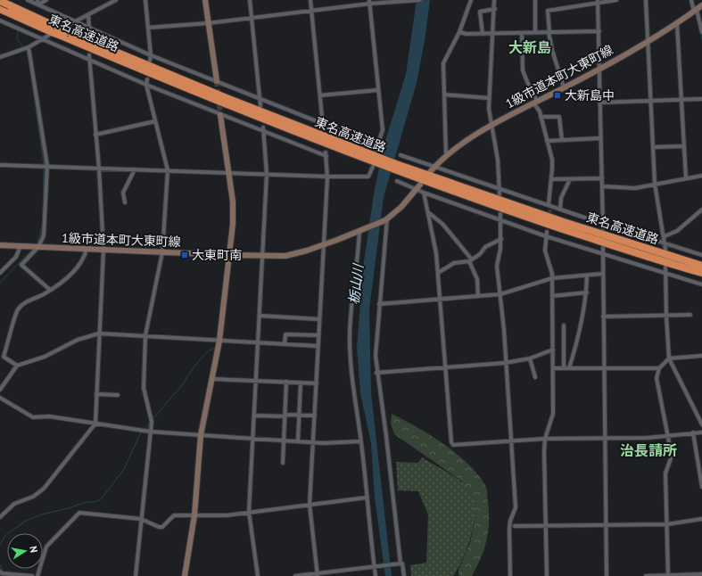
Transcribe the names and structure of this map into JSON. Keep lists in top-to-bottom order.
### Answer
{
  "streets": {
    "highway": ["東名高速道路"],
    "street": ["1級市道本町大東町線"]
  },
  "districts": ["大新島", "治長請所"],
  "water": ["栃山川"],
  "places": {
    "transit": ["大新島中", "大東町南"]
  },
  "north": "right"
}
